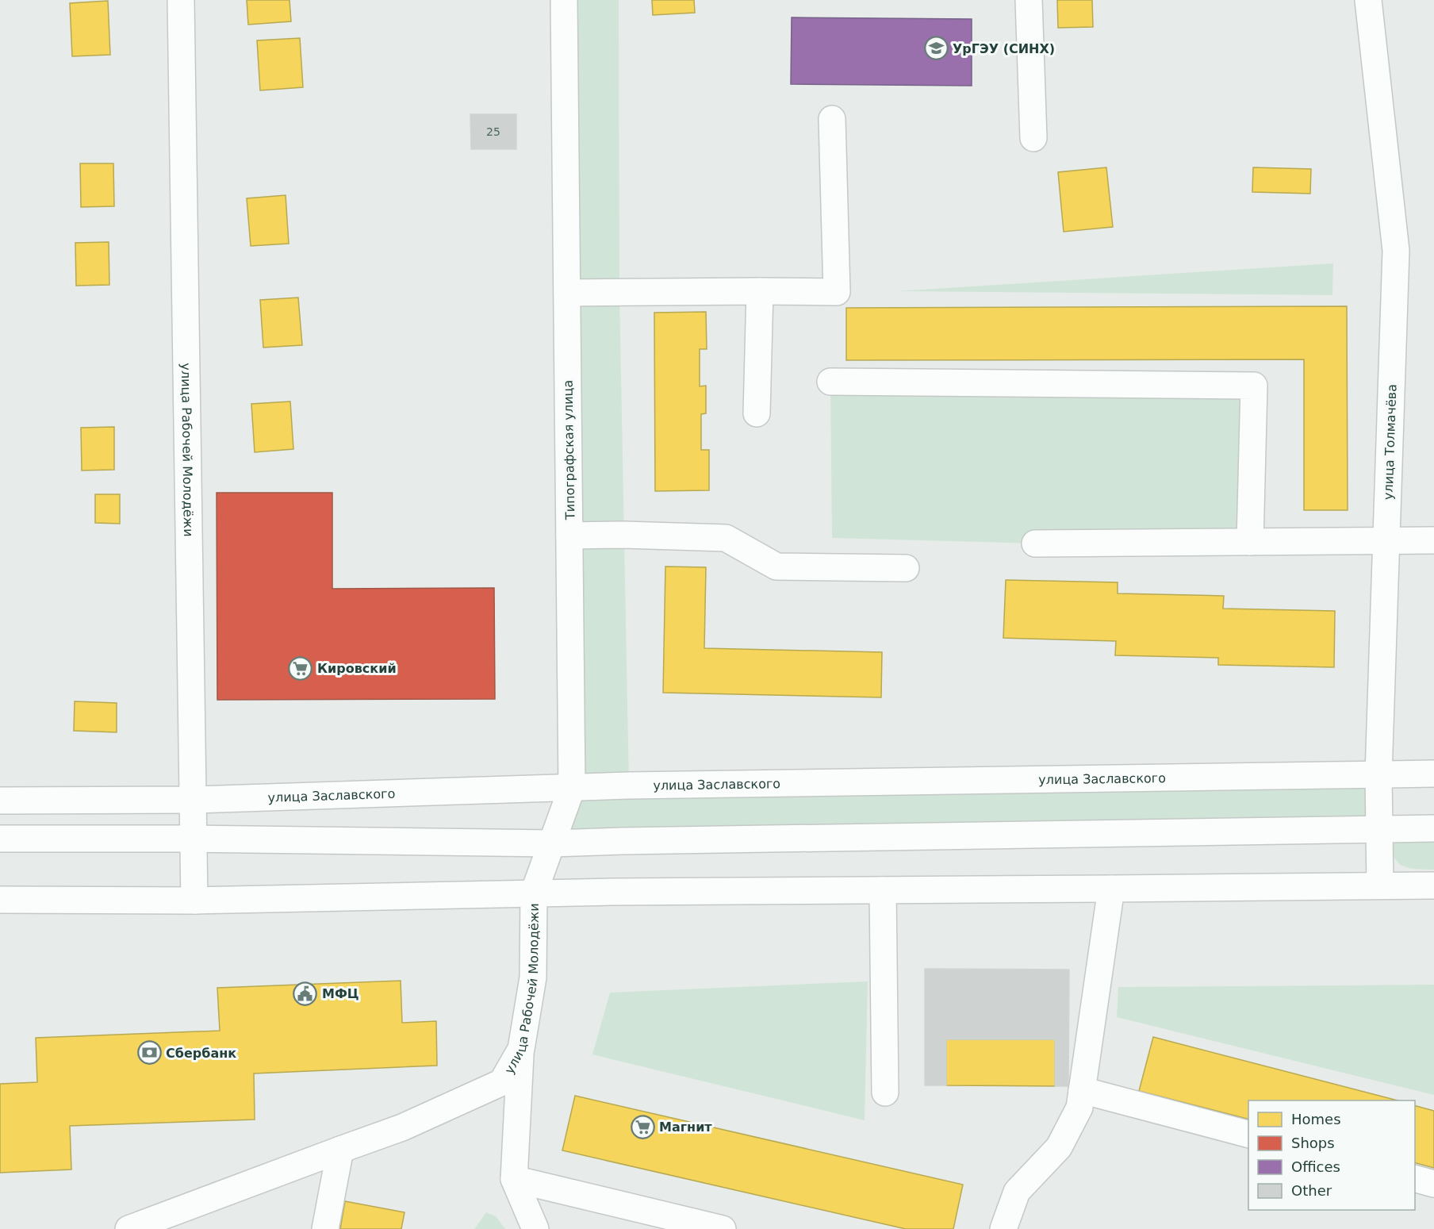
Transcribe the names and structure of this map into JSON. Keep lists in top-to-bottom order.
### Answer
{
  "streets": {
    "street": [
      "улица Толмачёва",
      "Типографская улица",
      "улица Рабочей Молодёжи",
      "улица Заславского"
    ]
  },
  "crossings": [
    ["улица Толмачёва", "улица Заславского"],
    ["Типографская улица", "улица Рабочей Молодёжи"],
    ["Типографская улица", "улица Заславского"],
    ["улица Рабочей Молодёжи", "улица Заславского"]
  ],
  "places": {
    "school or university": ["УрГЭУ (СИНХ)"],
    "supermarket": ["Кировский", "Магнит"],
    "public building": ["МФЦ"],
    "bank": ["Сбербанк"]
  },
  "house_numbers": ["25"],
  "legend": [
    "Homes",
    "Shops",
    "Offices",
    "Other"
  ]
}
